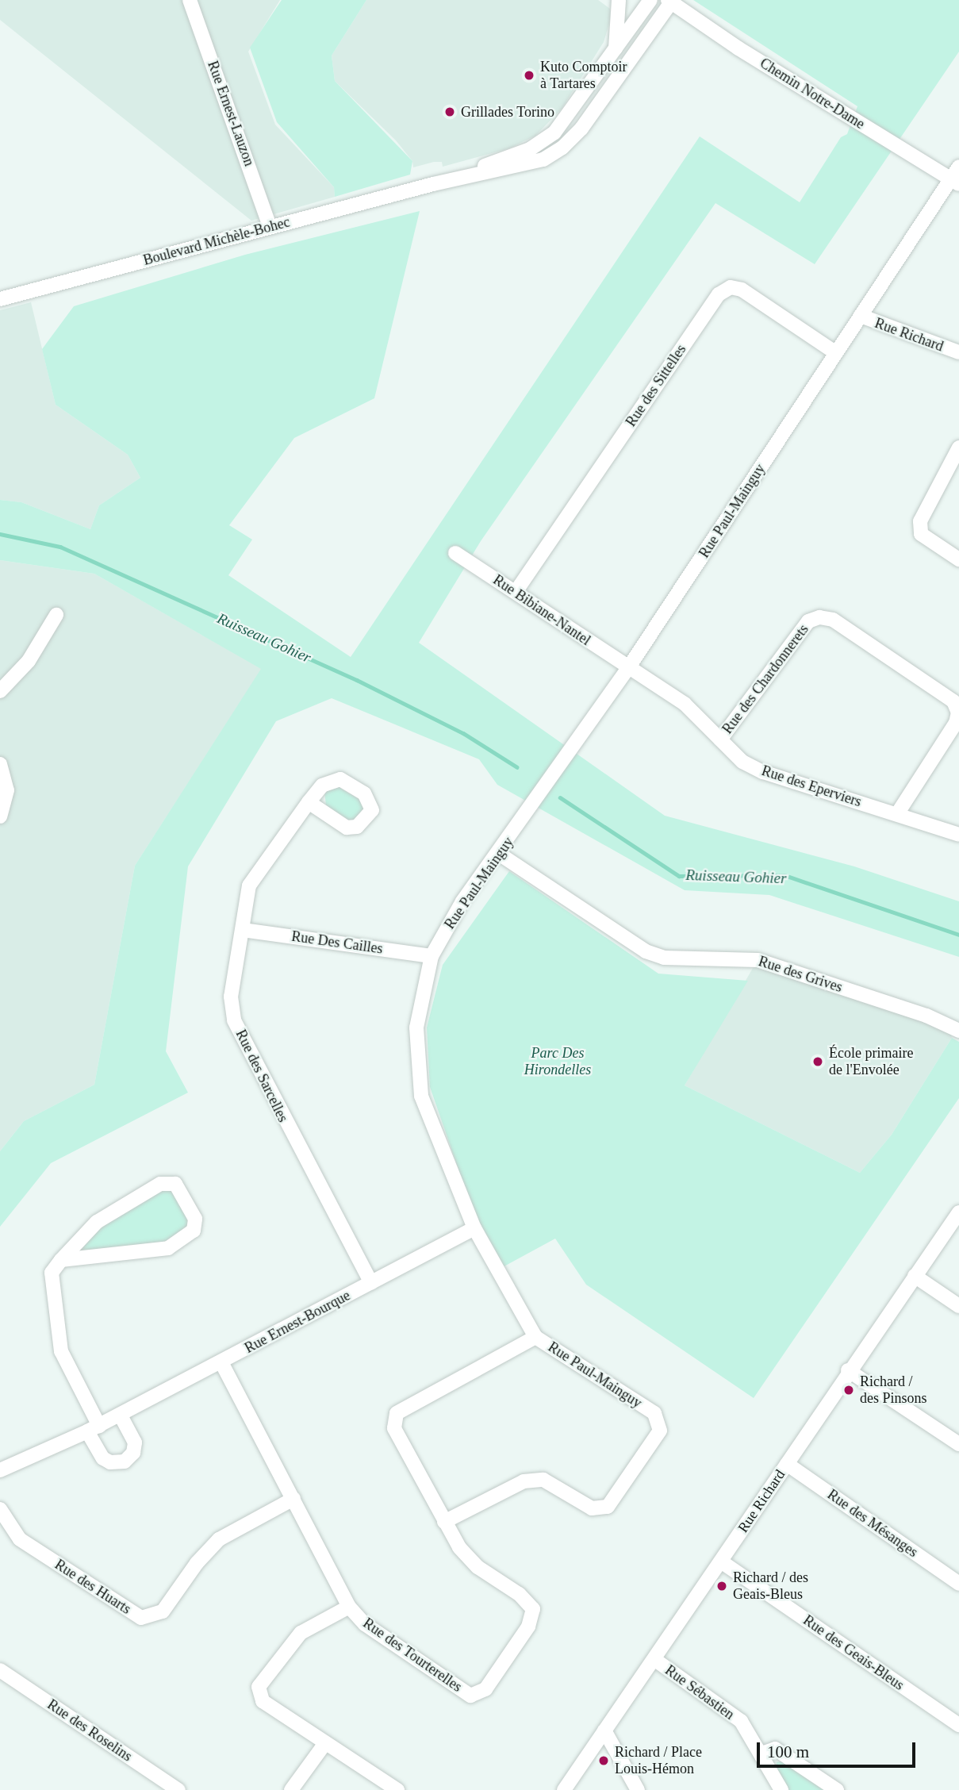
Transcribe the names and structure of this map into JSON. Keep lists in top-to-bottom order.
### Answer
{
  "streets": {
    "street": [
      "Chemin Notre-Dame",
      "Rue Ernest-Lauzon",
      "Boulevard Michèle-Bohec",
      "Rue Richard",
      "Rue des Sittelles",
      "Rue Paul-Mainguy",
      "Rue Bibiane-Nantel",
      "Rue des Chardonnerets",
      "Rue des Eperviers",
      "Rue Des Cailles",
      "Rue des Grives",
      "Rue des Sarcelles",
      "Rue Ernest-Bourque",
      "Rue des Mésanges",
      "Rue des Huarts",
      "Rue des Geais-Bleus",
      "Rue des Tourterelles",
      "Rue Sébastien",
      "Rue des Roselins"
    ]
  },
  "crossings": [
    ["Chemin Notre-Dame", "Boulevard Michèle-Bohec"],
    ["Chemin Notre-Dame", "Rue Paul-Mainguy"],
    ["Rue Ernest-Lauzon", "Boulevard Michèle-Bohec"],
    ["Rue Richard", "Rue Paul-Mainguy"],
    ["Rue Richard", "Rue des Mésanges"],
    ["Rue Richard", "Rue des Geais-Bleus"],
    ["Rue Richard", "Rue Sébastien"],
    ["Rue des Sittelles", "Rue Paul-Mainguy"],
    ["Rue des Sittelles", "Rue Bibiane-Nantel"],
    ["Rue Paul-Mainguy", "Rue Bibiane-Nantel"],
    ["Rue Paul-Mainguy", "Rue des Eperviers"],
    ["Rue Paul-Mainguy", "Rue Des Cailles"],
    ["Rue Paul-Mainguy", "Rue des Grives"],
    ["Rue Paul-Mainguy", "Rue Ernest-Bourque"],
    ["Rue Paul-Mainguy", "Rue des Tourterelles"],
    ["Rue Bibiane-Nantel", "Rue des Eperviers"],
    ["Rue des Chardonnerets", "Rue des Eperviers"],
    ["Rue Des Cailles", "Rue des Sarcelles"],
    ["Rue des Sarcelles", "Rue Ernest-Bourque"],
    ["Rue Ernest-Bourque", "Rue des Tourterelles"],
    ["Rue des Huarts", "Rue des Tourterelles"]
  ],
  "water": ["Ruisseau Gohier"],
  "parks": ["Parc Des Hirondelles"],
  "places": [
    "Kuto Comptoir à Tartares",
    "Grillades Torino",
    "École primaire de l'Envolée",
    "Richard / des Pinsons",
    "Richard / des Geais-Bleus",
    "Richard / Place Louis-Hémon"
  ],
  "scale_bar": "100 m"
}
